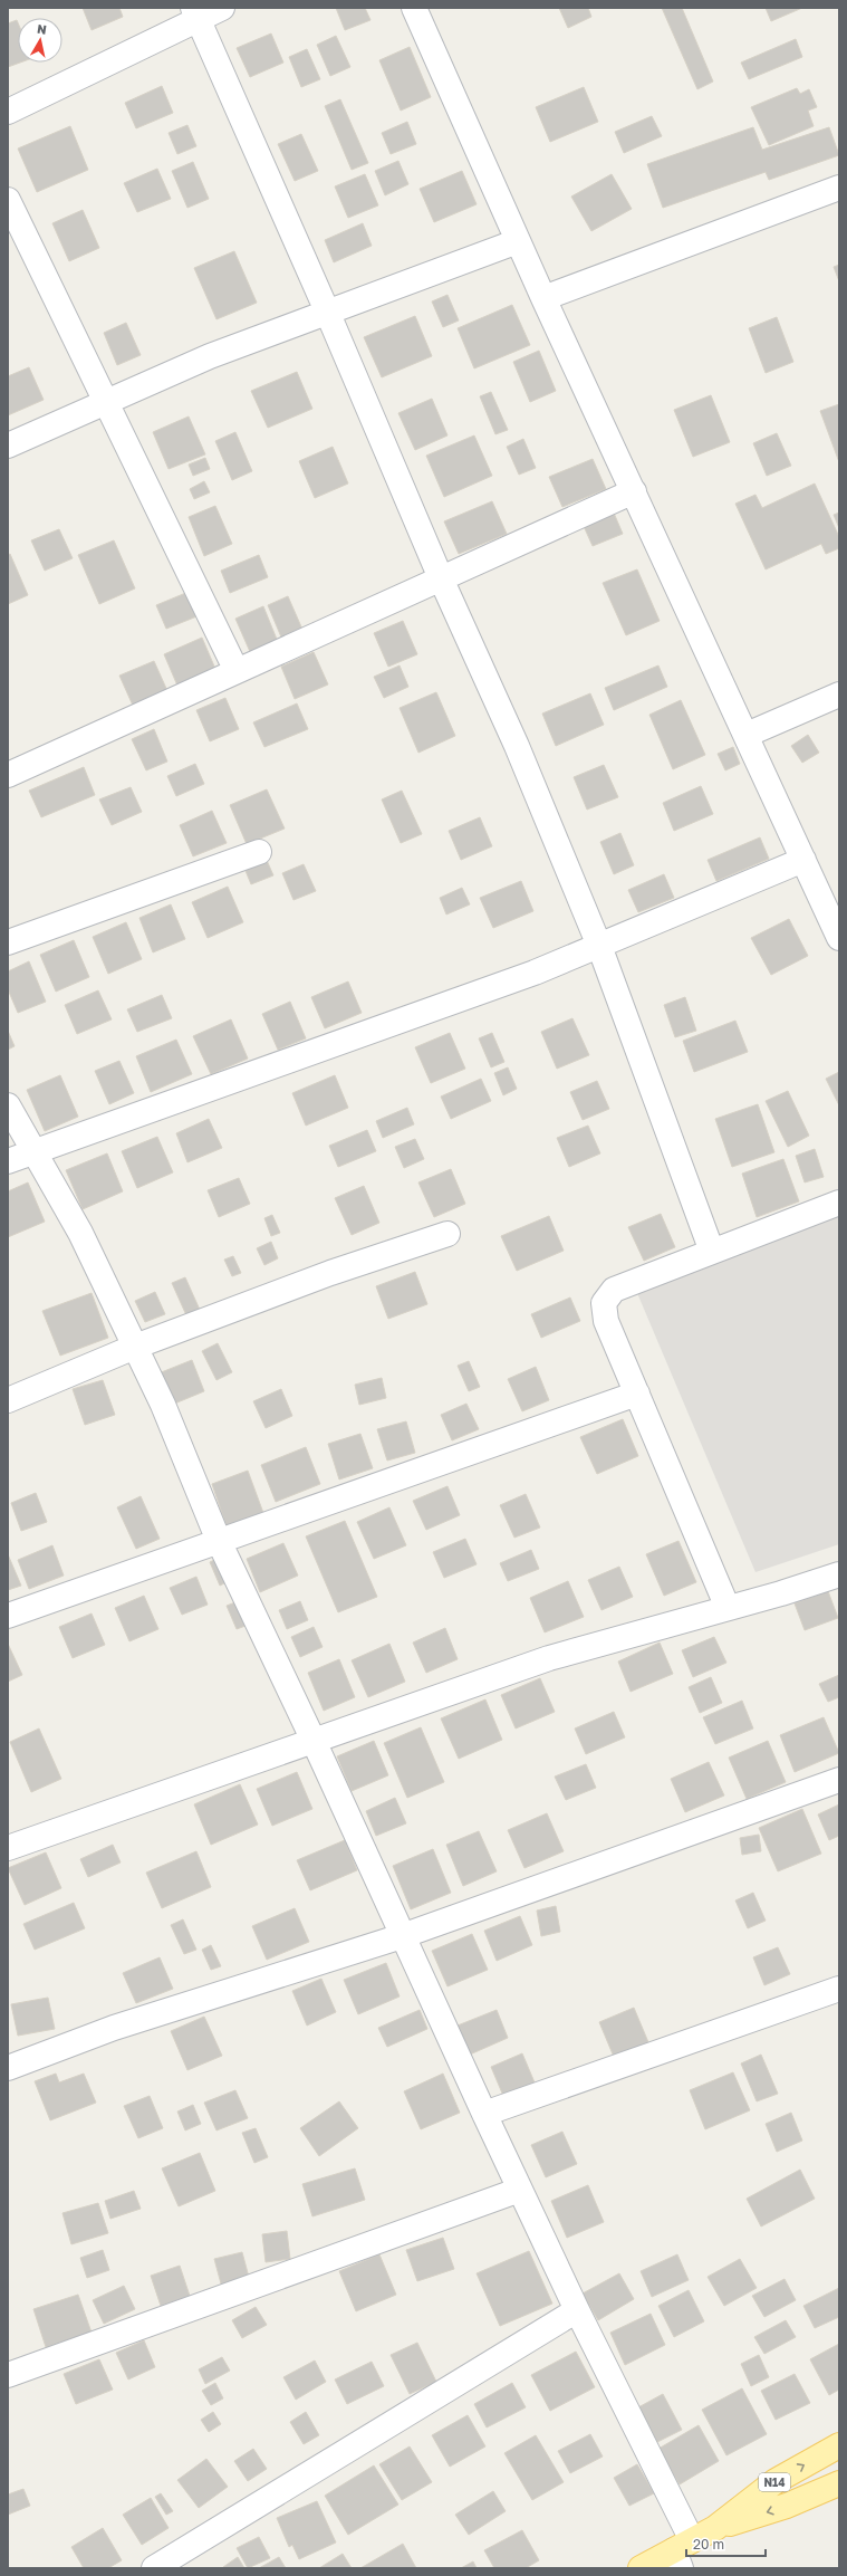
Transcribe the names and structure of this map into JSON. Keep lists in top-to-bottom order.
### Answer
{
  "streets": {
    "main road": ["N14"]
  },
  "scale_bar": "20 m",
  "north": "top"
}
